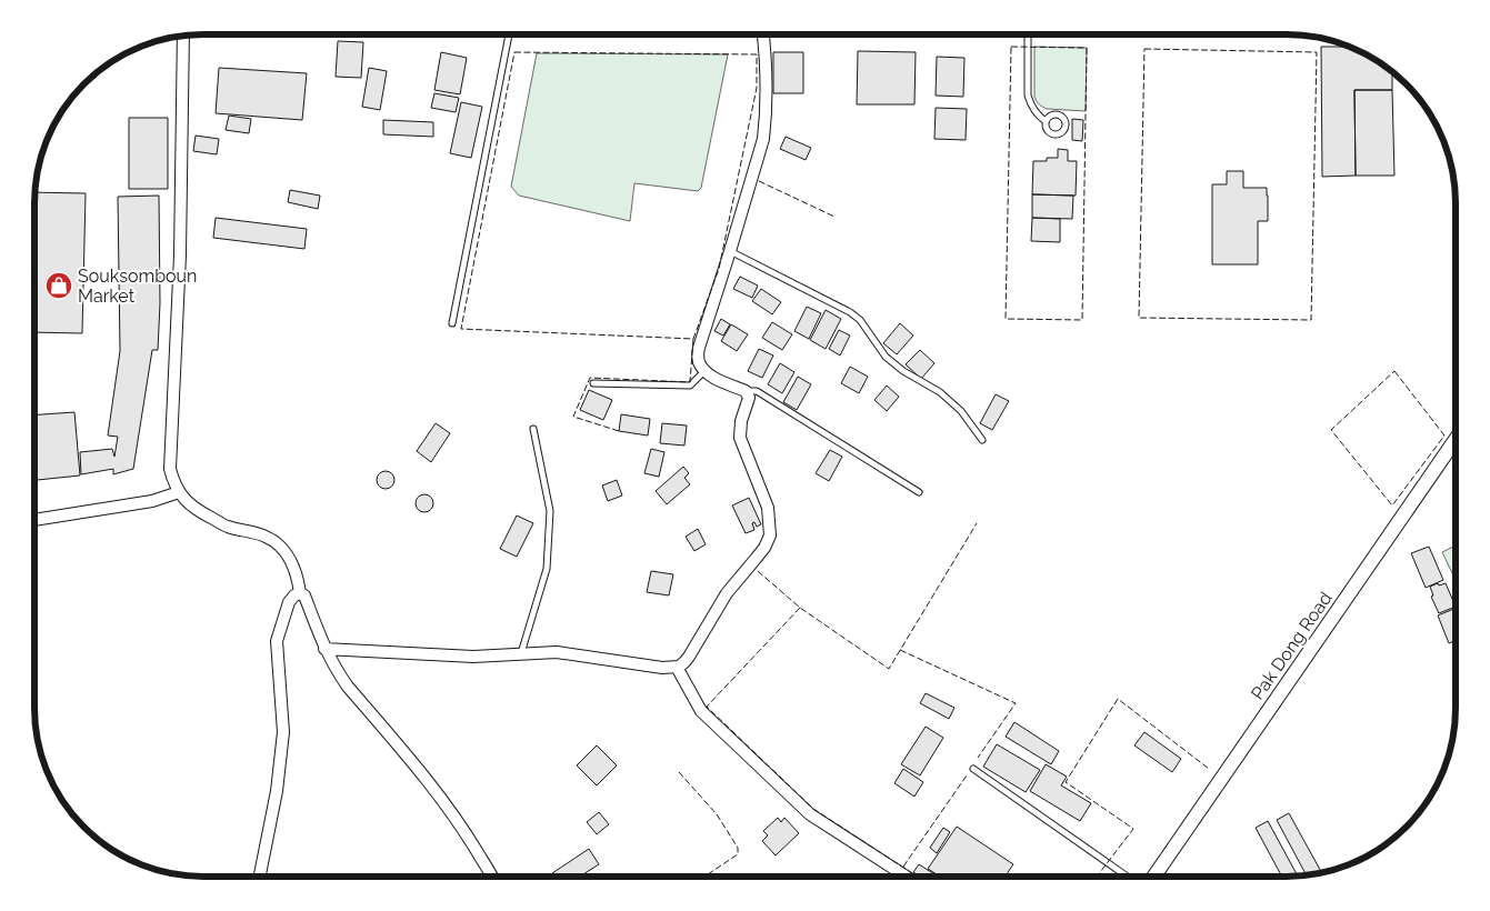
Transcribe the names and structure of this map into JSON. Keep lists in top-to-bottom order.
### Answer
{
  "streets": {
    "street": ["Pak Dong Road"]
  },
  "places": {
    "shop": ["Souksomboun Market"]
  }
}
